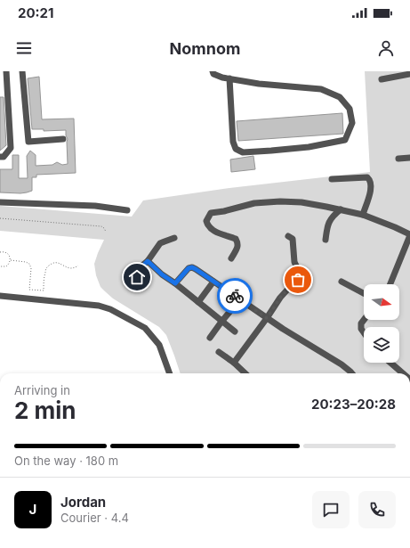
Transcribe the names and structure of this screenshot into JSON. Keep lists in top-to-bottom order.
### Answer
{
  "north": "right",
  "page": {
    "status": "20:21",
    "header": "Nomnom",
    "heading": ["2 min", "Arriving in", "20:23–20:28"],
    "panel": ["Jordan", "Courier · 4.4"],
    "bar": "On the way · 180 m",
    "round": "J"
  }
}
